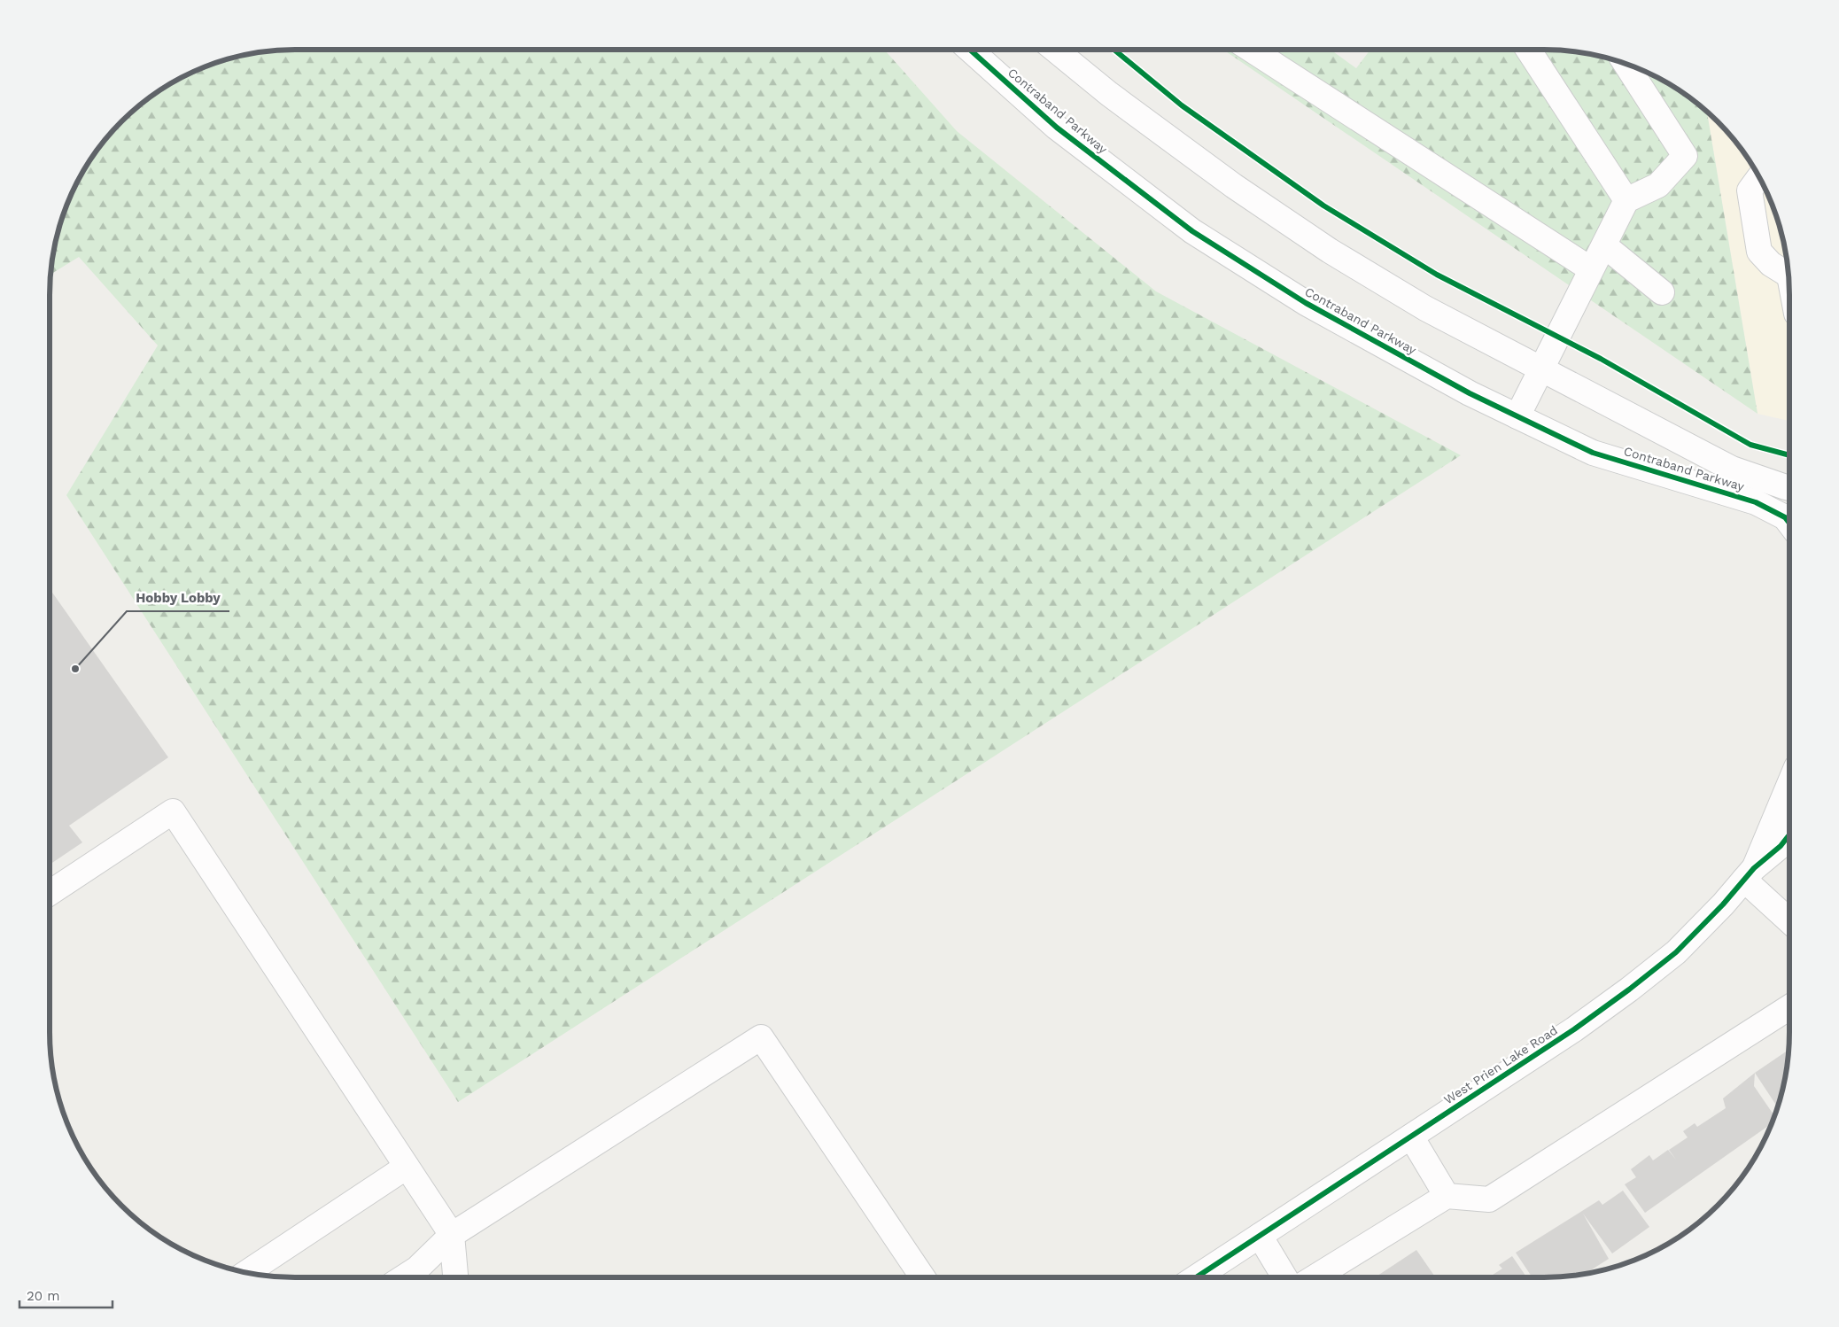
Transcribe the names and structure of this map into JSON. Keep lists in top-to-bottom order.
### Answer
{
  "streets": {
    "street": ["Contraband Parkway", "West Prien Lake Road"]
  },
  "places": ["Hobby Lobby"],
  "scale_bar": "20 m"
}
